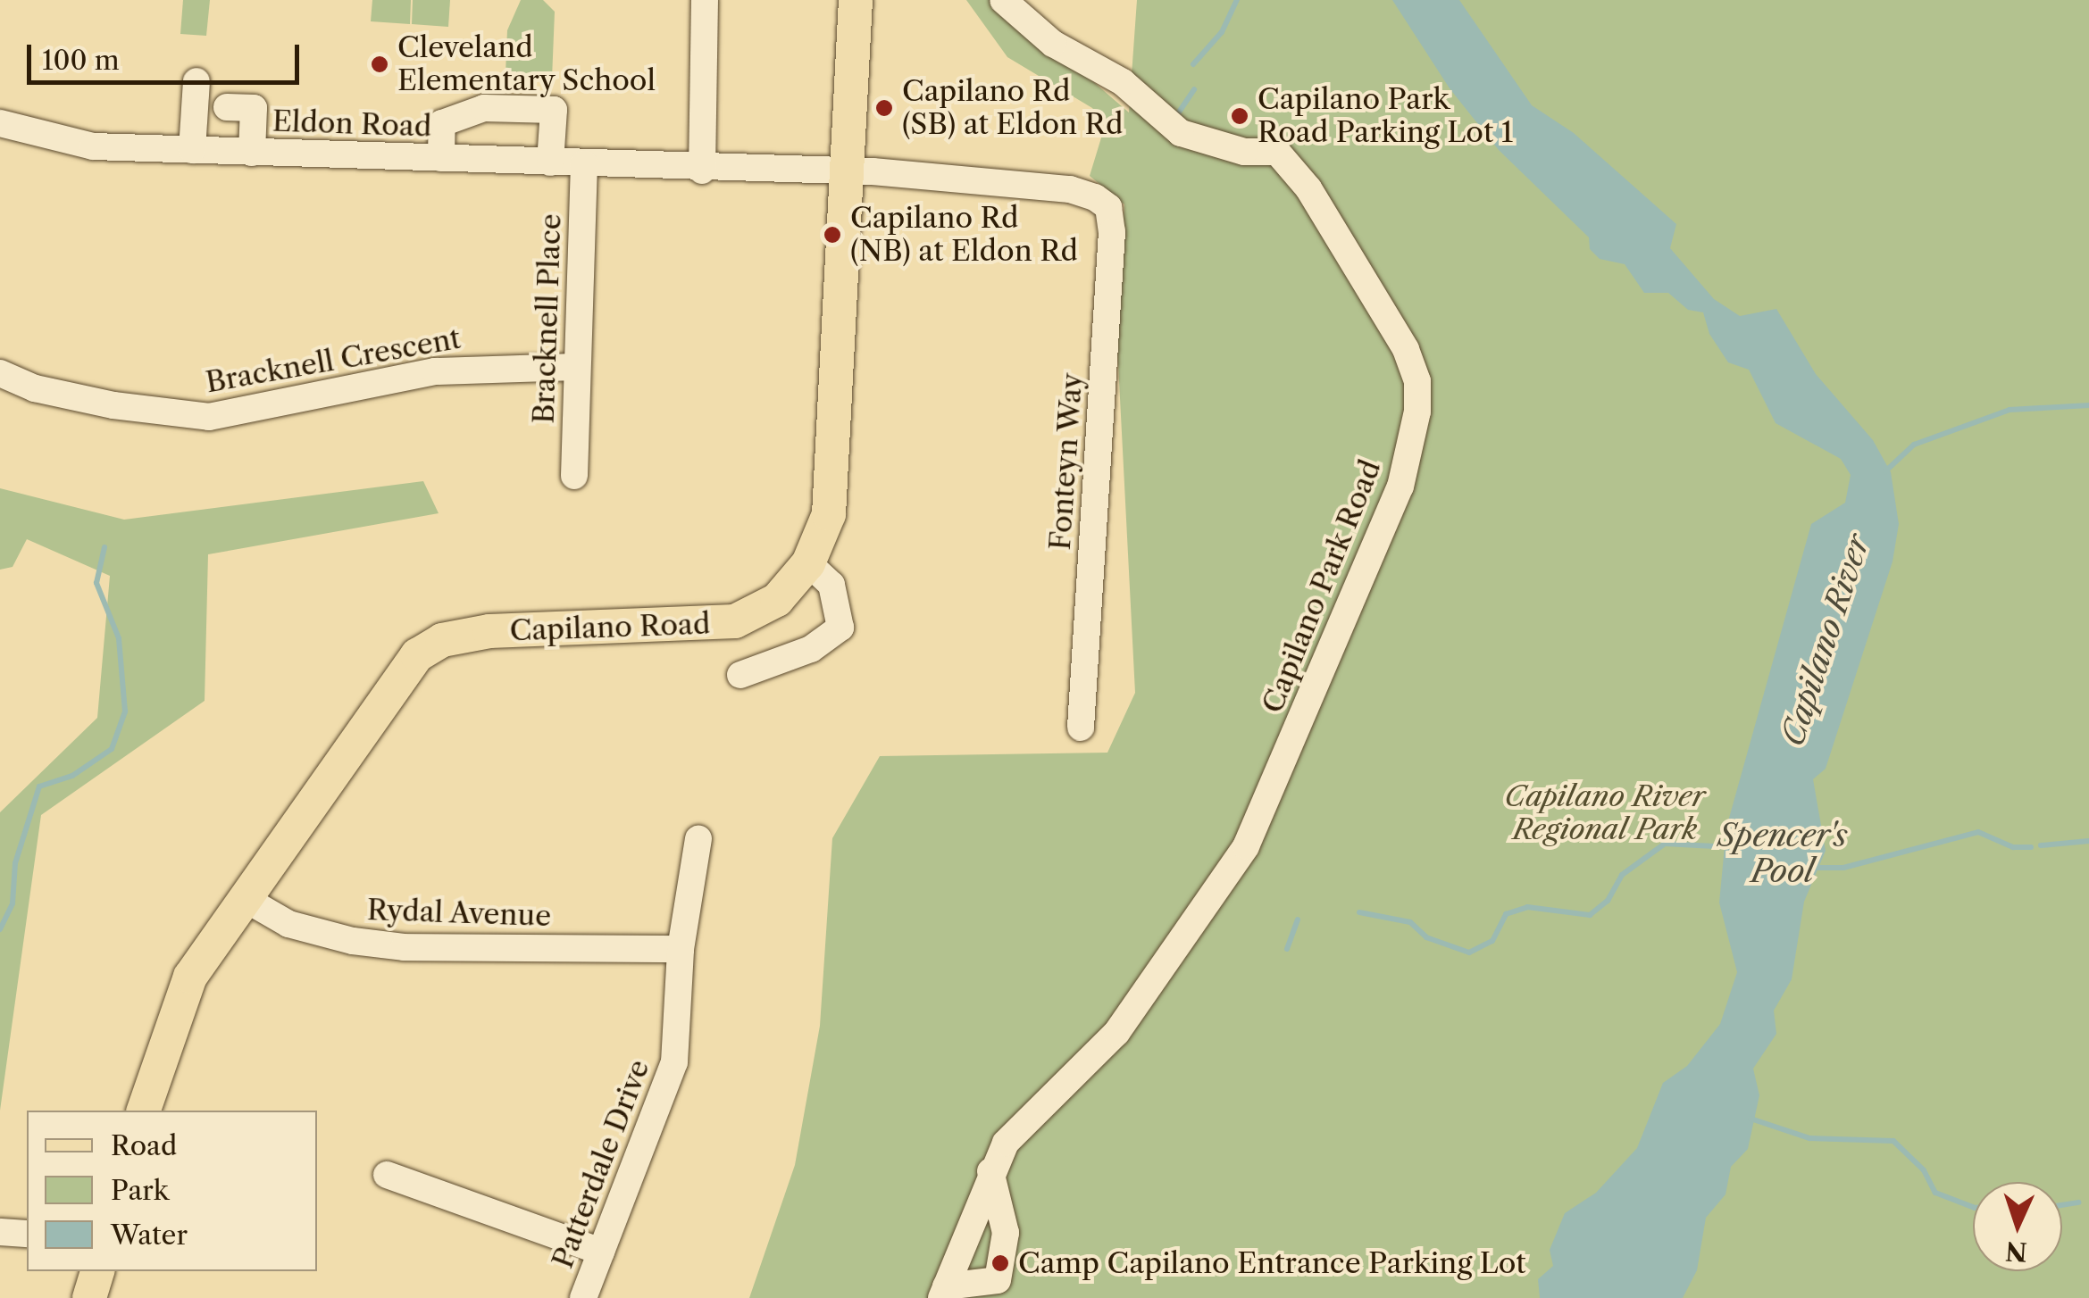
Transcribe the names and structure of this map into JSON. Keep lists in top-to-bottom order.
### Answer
{
  "streets": {
    "main road": ["Capilano Road"],
    "street": [
      "Eldon Road",
      "Bracknell Place",
      "Bracknell Crescent",
      "Fonteyn Way",
      "Capilano Park Road",
      "Rydal Avenue",
      "Patterdale Drive"
    ]
  },
  "crossings": [
    ["Eldon Road", "Bracknell Place"],
    ["Eldon Road", "Fonteyn Way"],
    ["Eldon Road", "Capilano Road"],
    ["Bracknell Place", "Bracknell Crescent"],
    ["Capilano Road", "Rydal Avenue"],
    ["Rydal Avenue", "Patterdale Drive"]
  ],
  "water": ["Capilano River", "Spencer's Pool"],
  "parks": ["Capilano River Regional Park"],
  "places": [
    "Cleveland Elementary School",
    "Capilano Rd (SB) at Eldon Rd",
    "Capilano Park Road Parking Lot 1",
    "Capilano Rd (NB) at Eldon Rd",
    "Camp Capilano Entrance Parking Lot"
  ],
  "legend": ["Road", "Park", "Water"],
  "scale_bar": "100 m",
  "north": "bottom"
}
